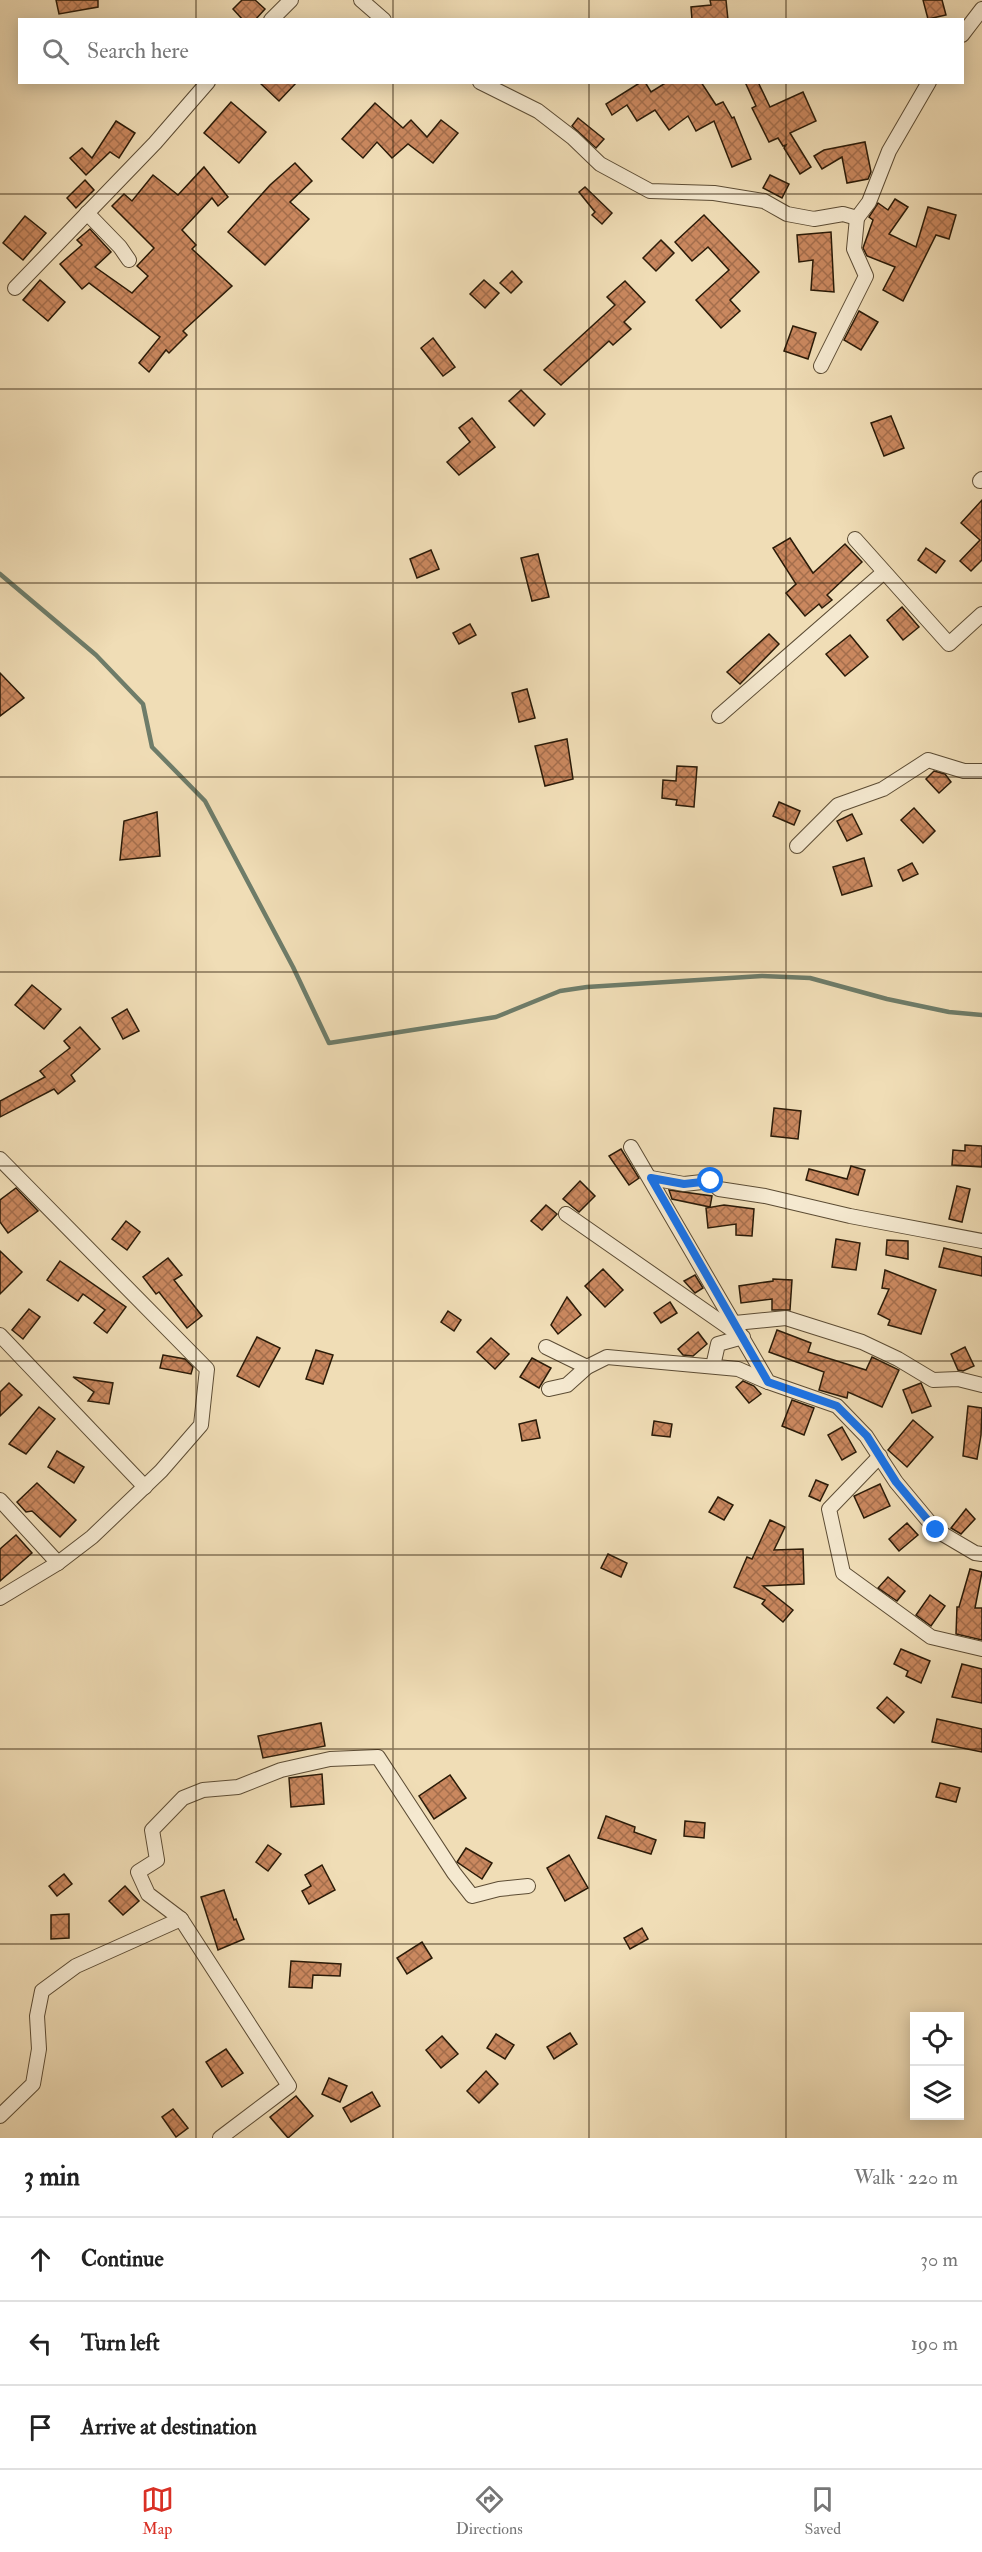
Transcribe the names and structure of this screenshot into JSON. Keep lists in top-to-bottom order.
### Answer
{
  "page": {
    "search": "Search here",
    "heading": ["3 min", "Walk · 220 m"],
    "list": [
      ["Continue", "30 m"],
      ["Turn left", "190 m"],
      "Arrive at destination"
    ],
    "nav": ["Map", "Directions", "Saved"]
  }
}
